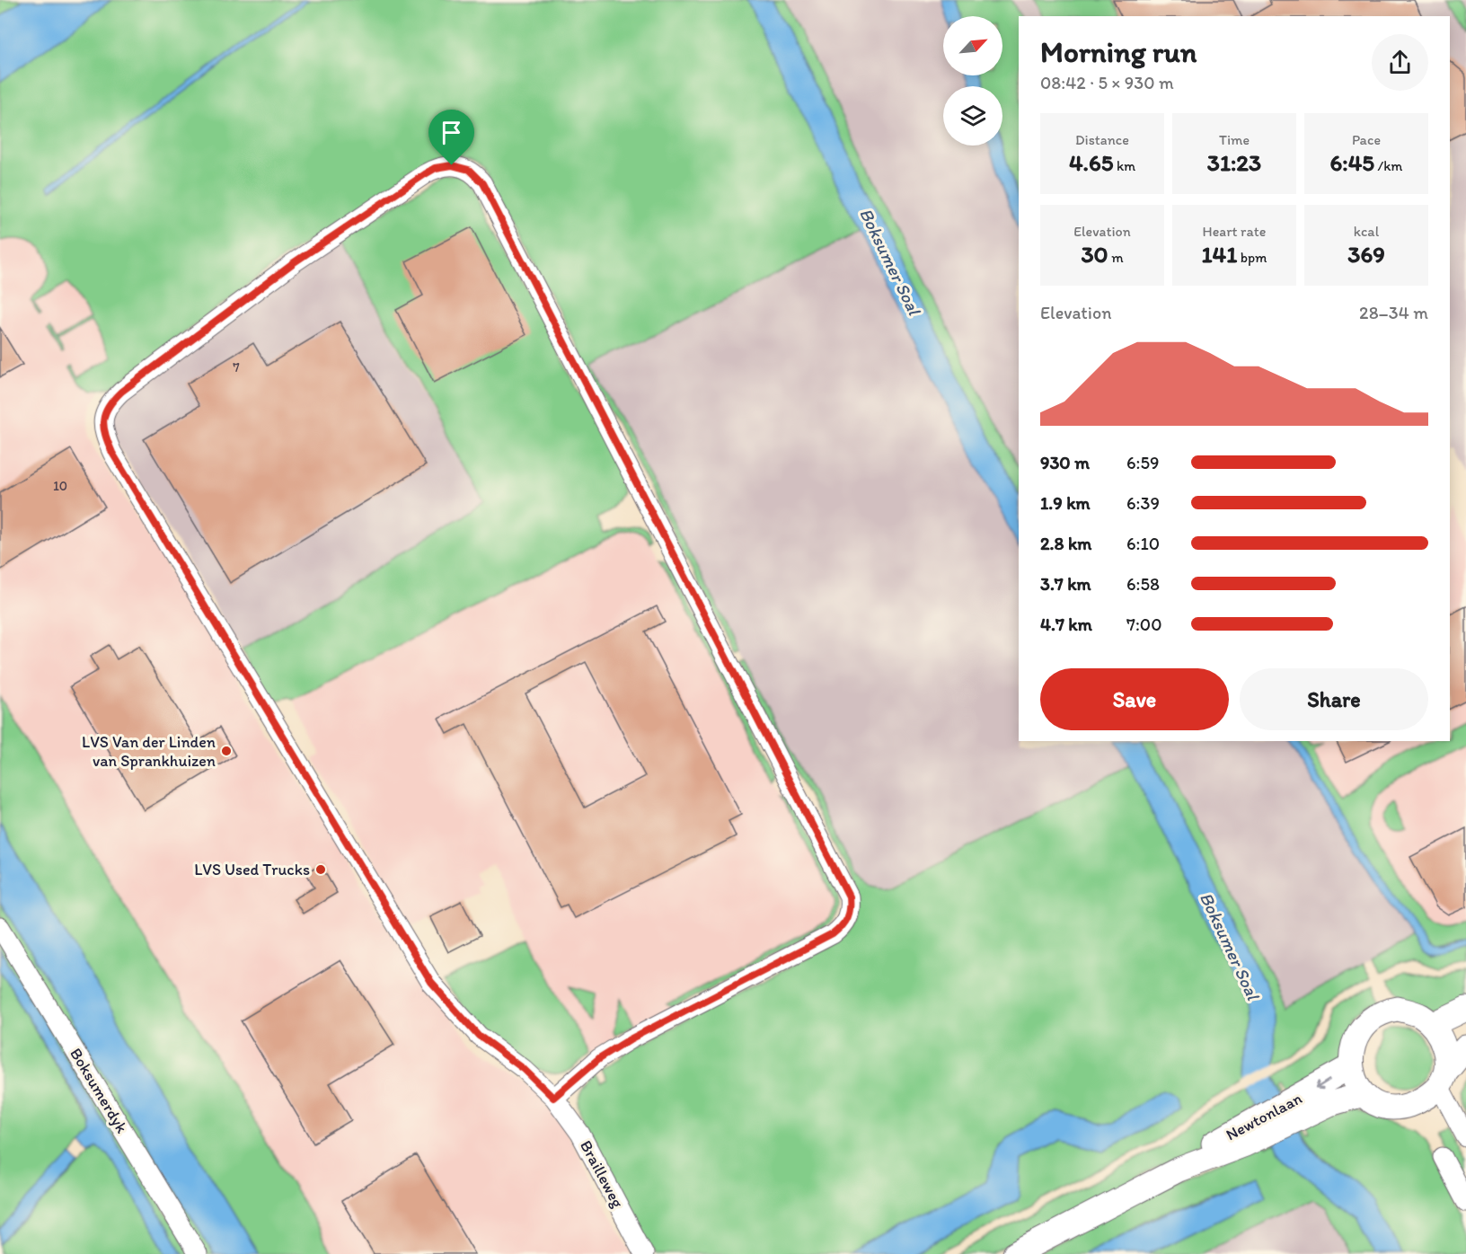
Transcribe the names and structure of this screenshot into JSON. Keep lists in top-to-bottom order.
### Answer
{
  "streets": {
    "street": ["Boksumerdyk", "Newtonlaan", "Brailleweg"]
  },
  "water": ["Boksumer Soal"],
  "places": ["LVS Van der Linden van Sprankhuizen", "LVS Used Trucks"],
  "house_numbers": ["7", "10"],
  "north": "top right",
  "page": {
    "heading": ["Morning run", "08:42 · 5 × 930 m"],
    "stats": [
      ["Distance", "4.65 km"],
      ["Time", "31:23"],
      ["Pace", "6:45 /km"],
      ["Elevation", "30 m"],
      ["Heart rate", "141 bpm"],
      ["kcal", "369"]
    ],
    "chart": ["Elevation", "28–34 m"],
    "list": [
      {
        "name": "930 m",
        "note": "6:59"
      },
      {
        "name": "1.9 km",
        "note": "6:39"
      },
      {
        "name": "2.8 km",
        "note": "6:10"
      },
      {
        "name": "3.7 km",
        "note": "6:58"
      },
      {
        "name": "4.7 km",
        "note": "7:00"
      }
    ],
    "buttons": ["Save", "Share"]
  }
}
